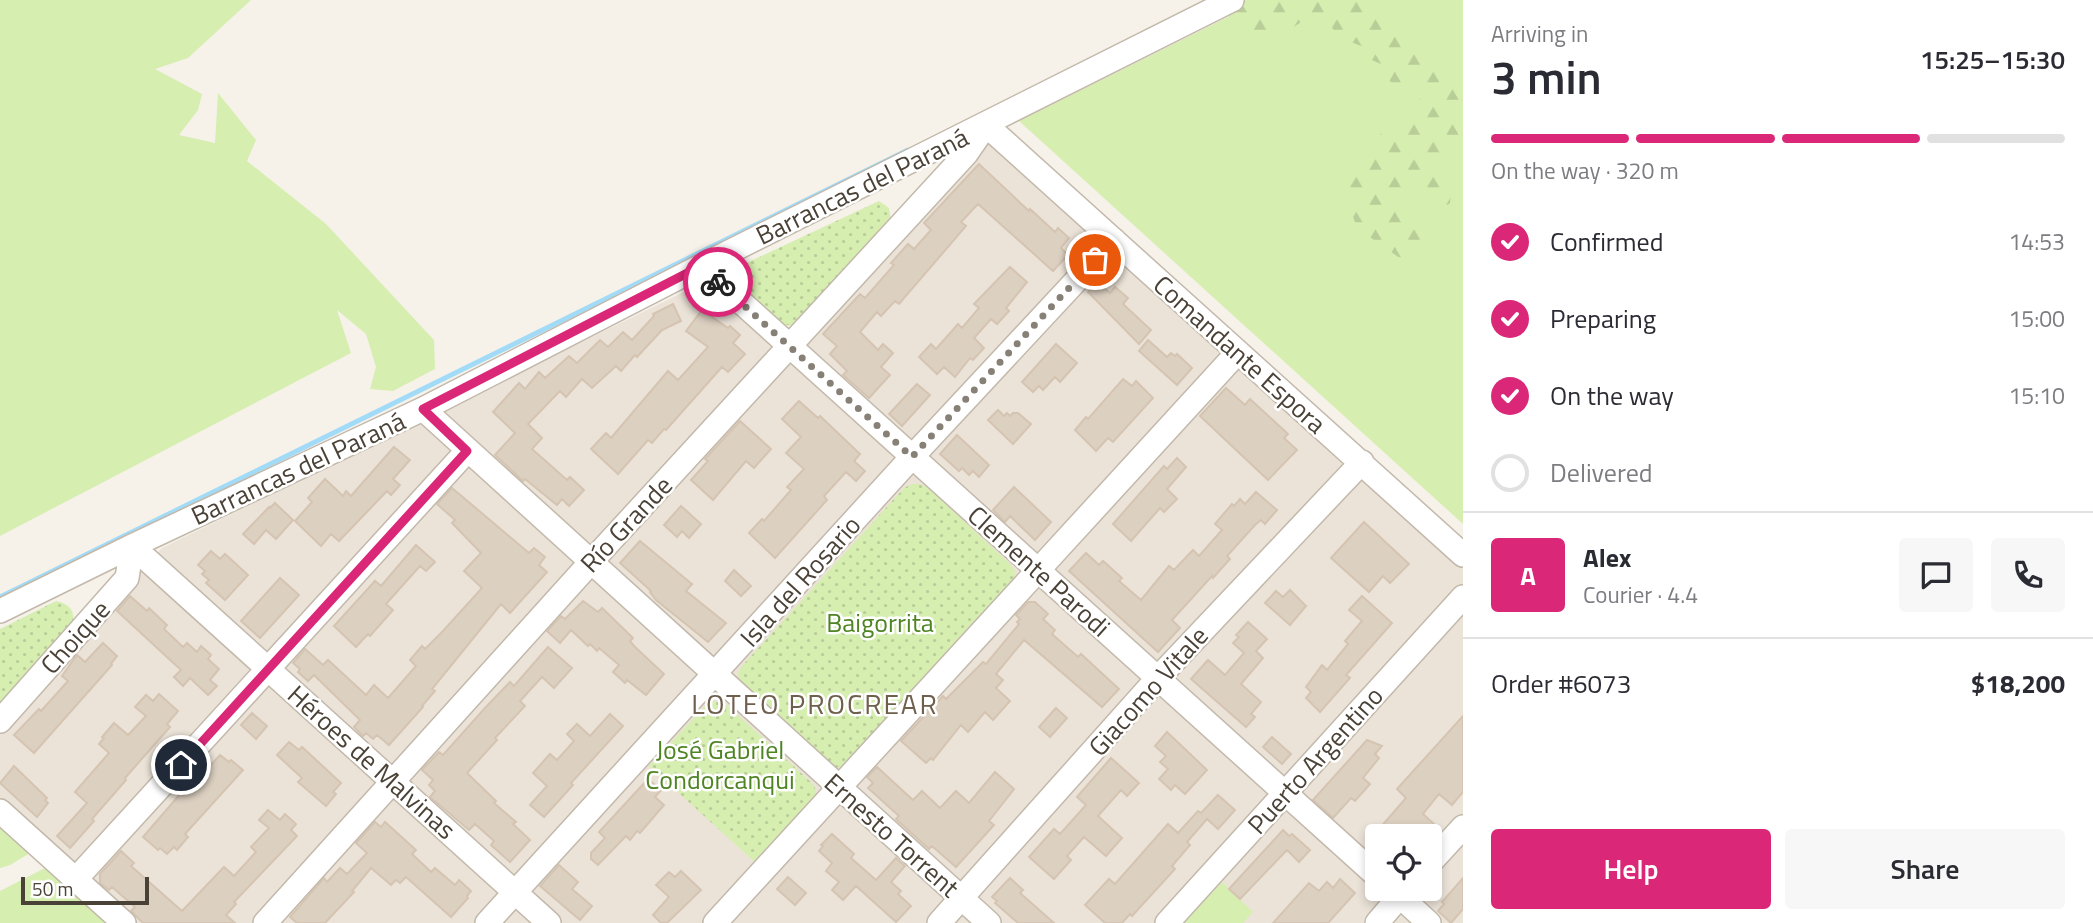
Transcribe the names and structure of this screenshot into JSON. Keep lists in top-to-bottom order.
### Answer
{
  "streets": {
    "street": [
      "Barrancas del Paraná",
      "Comandante Espora",
      "Río Grande",
      "Clemente Parodi",
      "Isla del Rosario",
      "Choique",
      "Giacomo Vitale",
      "Puerto Argentino",
      "Héroes de Malvinas",
      "Ernesto Torrent"
    ]
  },
  "crossings": [
    ["Barrancas del Paraná", "Comandante Espora"],
    ["Barrancas del Paraná", "Río Grande"],
    ["Barrancas del Paraná", "Clemente Parodi"],
    ["Barrancas del Paraná", "Choique"],
    ["Barrancas del Paraná", "Héroes de Malvinas"],
    ["Barrancas del Paraná", "Ernesto Torrent"],
    ["Comandante Espora", "Río Grande"],
    ["Comandante Espora", "Isla del Rosario"],
    ["Comandante Espora", "Giacomo Vitale"],
    ["Río Grande", "Clemente Parodi"],
    ["Río Grande", "Héroes de Malvinas"],
    ["Río Grande", "Ernesto Torrent"],
    ["Clemente Parodi", "Isla del Rosario"],
    ["Clemente Parodi", "Giacomo Vitale"],
    ["Clemente Parodi", "Puerto Argentino"],
    ["Isla del Rosario", "Héroes de Malvinas"],
    ["Isla del Rosario", "Ernesto Torrent"],
    ["Choique", "Héroes de Malvinas"],
    ["Giacomo Vitale", "Ernesto Torrent"]
  ],
  "districts": ["LOTEO PROCREAR"],
  "parks": ["Baigorrita", "José Gabriel Condorcanqui"],
  "scale_bar": "50 m",
  "page": {
    "heading": ["3 min", "Arriving in", "15:25–15:30"],
    "panel": [
      "Alex",
      "Courier · 4.4",
      "Order #6073",
      "$18,200"
    ],
    "bar": "On the way · 320 m",
    "list": [
      ["Confirmed", "14:53"],
      ["Preparing", "15:00"],
      ["On the way", "15:10"],
      "Delivered"
    ],
    "round": "A",
    "buttons": ["Help", "Share"],
    "scale": "50 m"
  }
}
